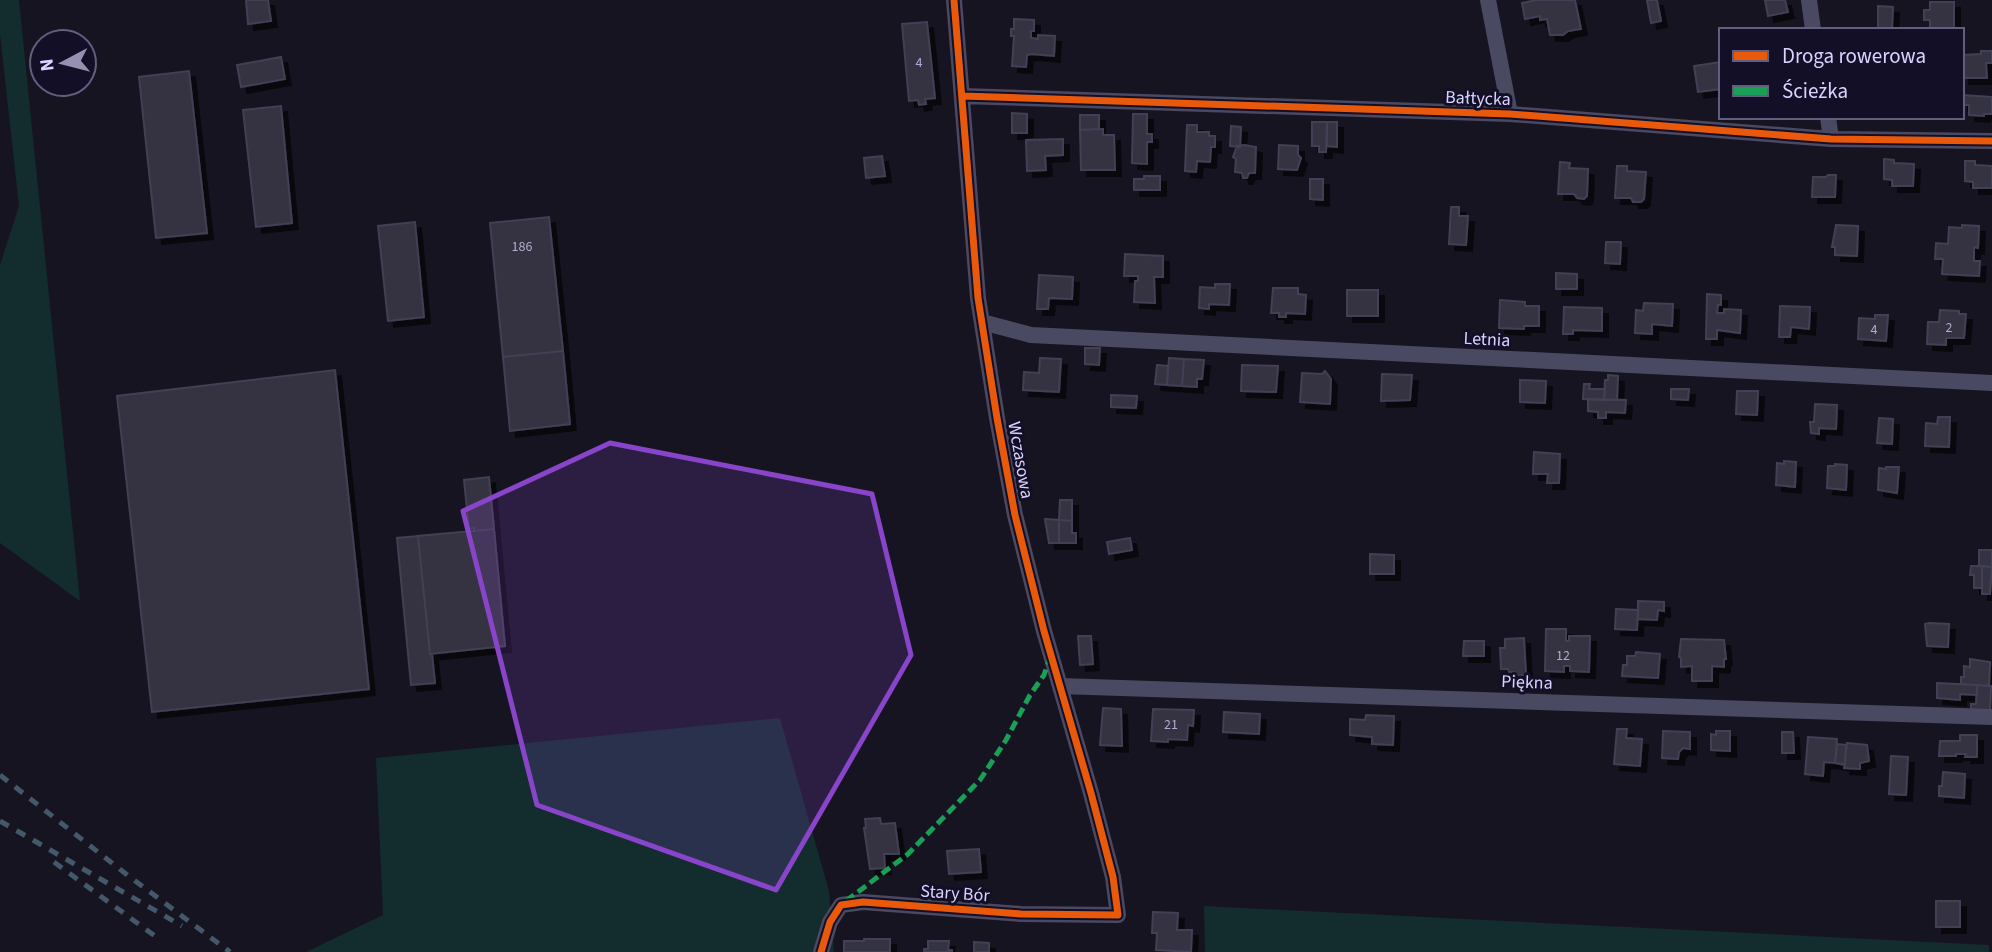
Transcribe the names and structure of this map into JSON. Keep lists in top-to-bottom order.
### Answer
{
  "streets": {
    "street": [
      "Bałtycka",
      "Letnia",
      "Wczasowa",
      "Piękna",
      "Stary Bór"
    ]
  },
  "crossings": [
    ["Bałtycka", "Wczasowa"],
    ["Letnia", "Wczasowa"],
    ["Wczasowa", "Piękna"],
    ["Wczasowa", "Stary Bór"]
  ],
  "house_numbers": [
    "4",
    "186",
    "2",
    "4",
    "12",
    "21"
  ],
  "legend": ["Droga rowerowa", "Ścieżka"],
  "north": "left"
}
